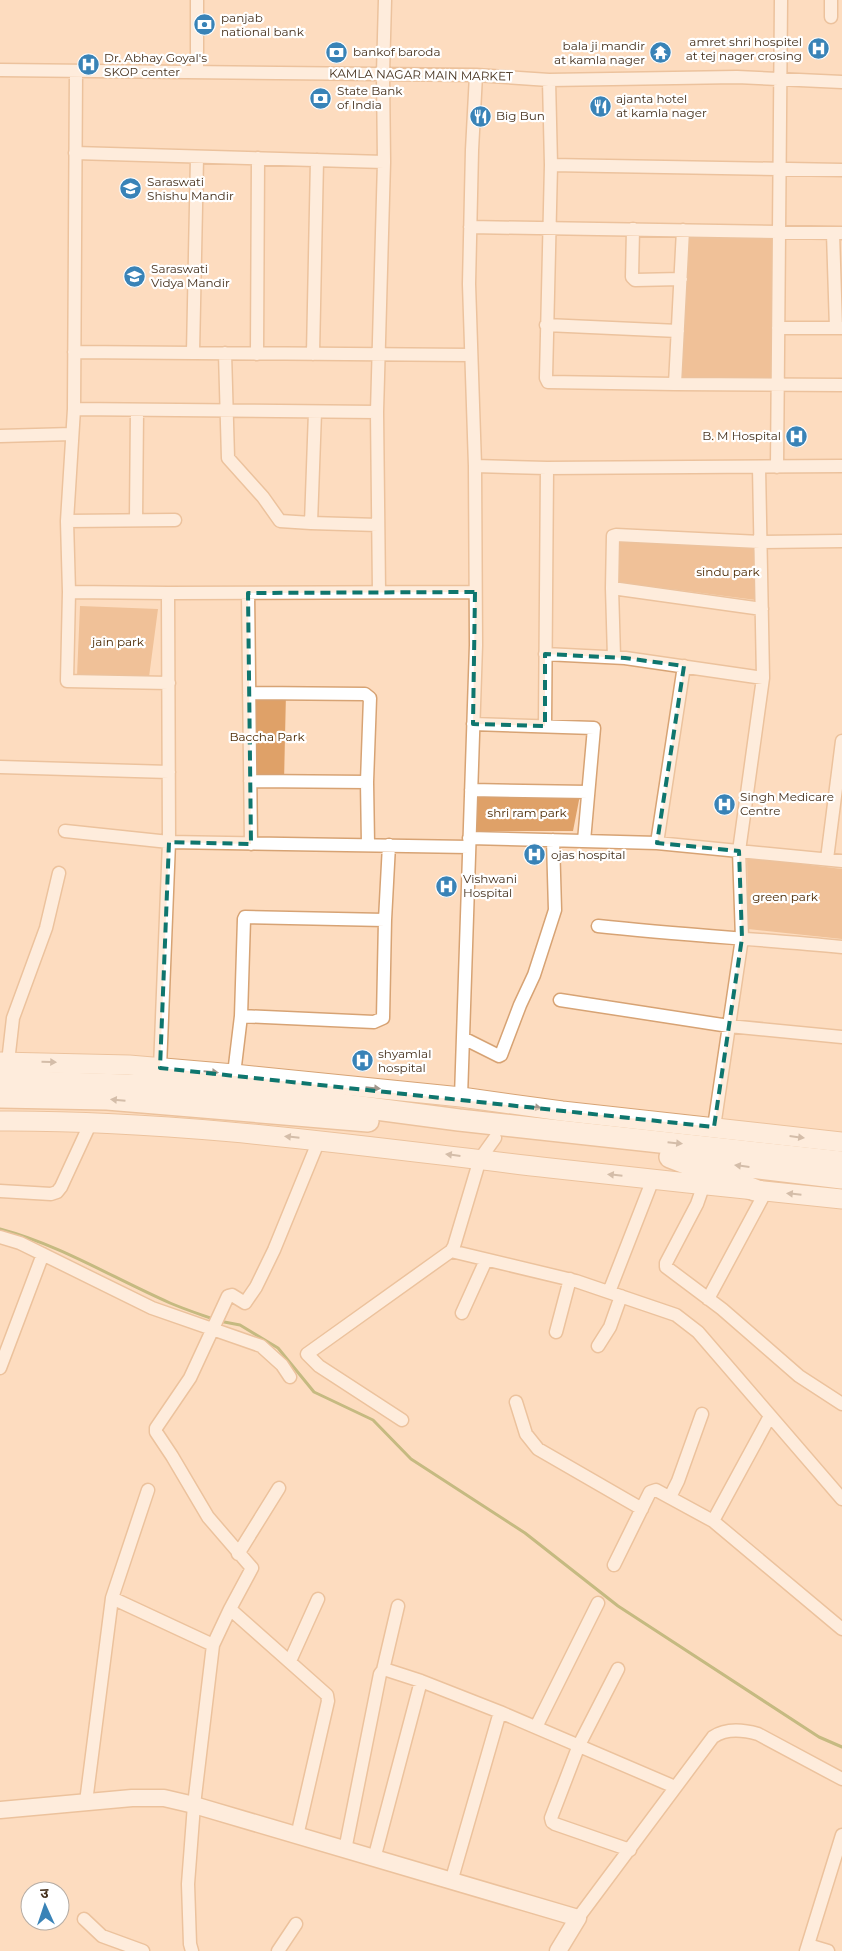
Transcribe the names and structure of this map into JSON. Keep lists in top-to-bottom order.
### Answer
{
  "streets": {
    "street": ["KAMLA NAGAR MAIN MARKET"]
  },
  "parks": [
    "sindu park",
    "jain park",
    "Baccha Park",
    "shri ram park",
    "green park"
  ],
  "places": {
    "bank": ["panjab national bank", "bankof baroda", "State Bank of India"],
    "hospital": [
      "amret shri hospitel at tej nager crosing",
      "Dr. Abhay Goyal's SKOP center",
      "B. M Hospital",
      "Singh Medicare Centre",
      "ojas hospital",
      "Vishwani Hospital",
      "shyamlal hospital"
    ],
    "temple": ["bala ji mandir at kamla nager"],
    "restaurant": ["ajanta hotel at kamla nager", "Big Bun"],
    "school or university": ["Saraswati Shishu Mandir", "Saraswati Vidya Mandir"]
  },
  "north": "top"
}
